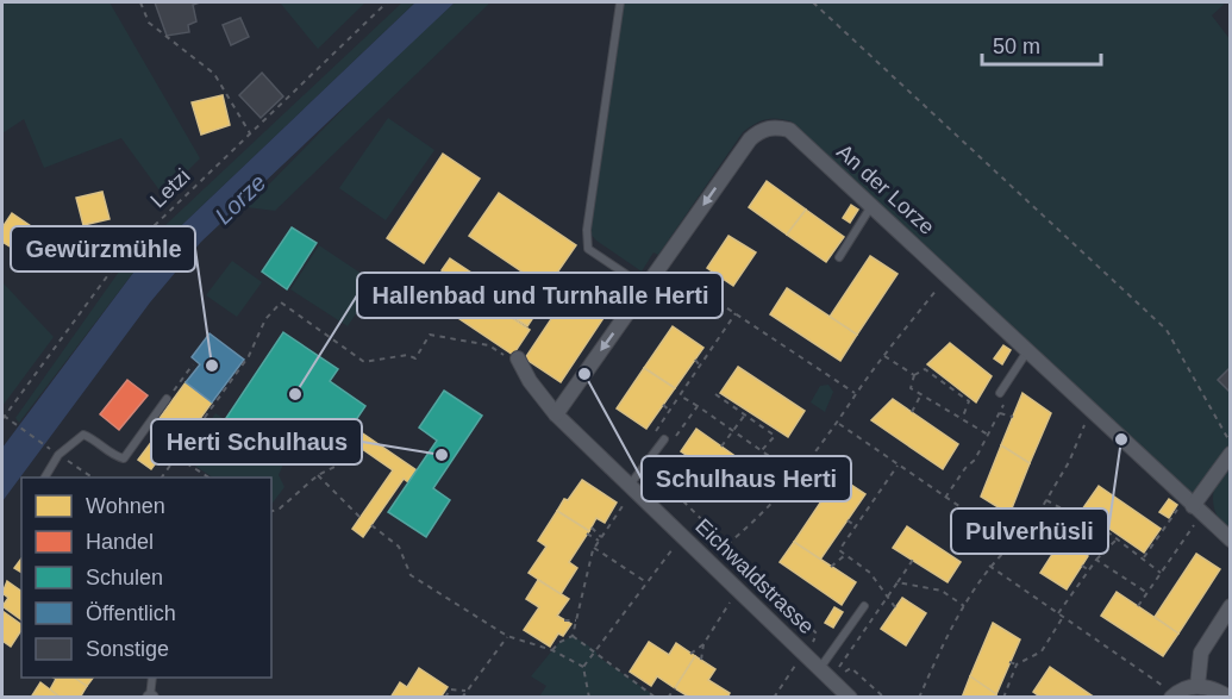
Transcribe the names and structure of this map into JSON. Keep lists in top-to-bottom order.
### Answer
{
  "streets": {
    "street": ["An der Lorze", "Eichwaldstrasse"],
    "path": ["Letzi"]
  },
  "crossings": [
    ["An der Lorze", "Eichwaldstrasse"]
  ],
  "water": ["Lorze"],
  "places": [
    "Gewürzmühle",
    "Schulhaus Herti",
    "Hallenbad und Turnhalle Herti",
    "Pulverhüsli",
    "Herti Schulhaus"
  ],
  "legend": [
    "Wohnen",
    "Handel",
    "Schulen",
    "Öffentlich",
    "Sonstige"
  ],
  "scale_bar": "50 m"
}
